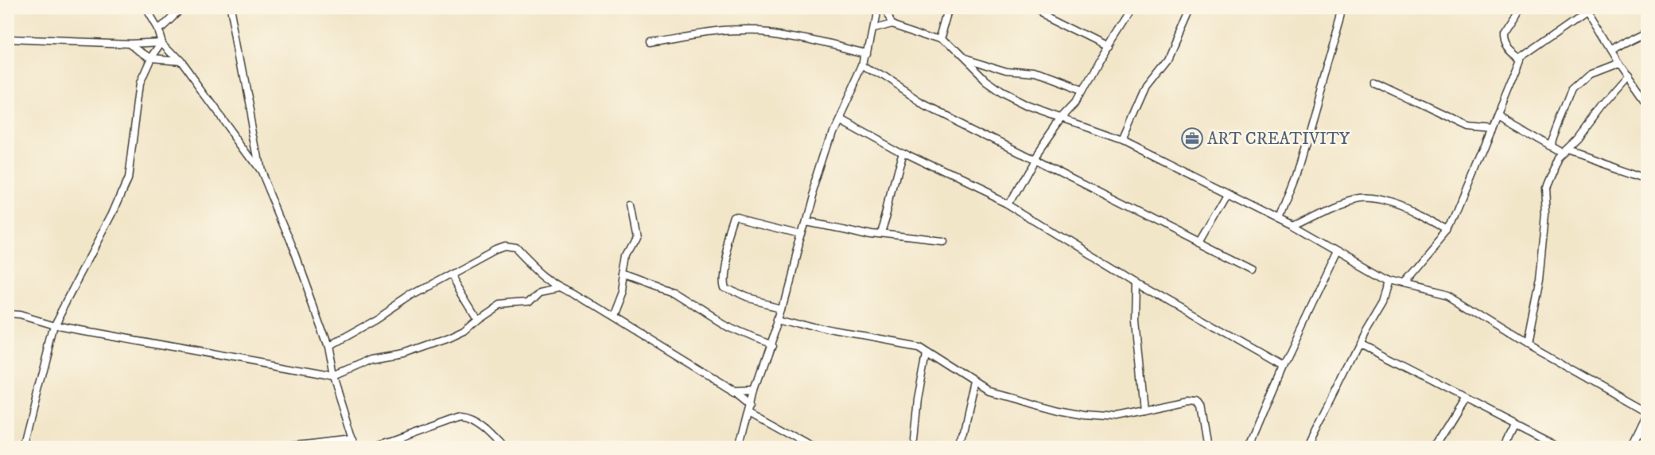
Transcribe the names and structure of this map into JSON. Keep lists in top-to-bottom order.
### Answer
{
  "places": {
    "office": ["ART CREATIVITY"]
  }
}
